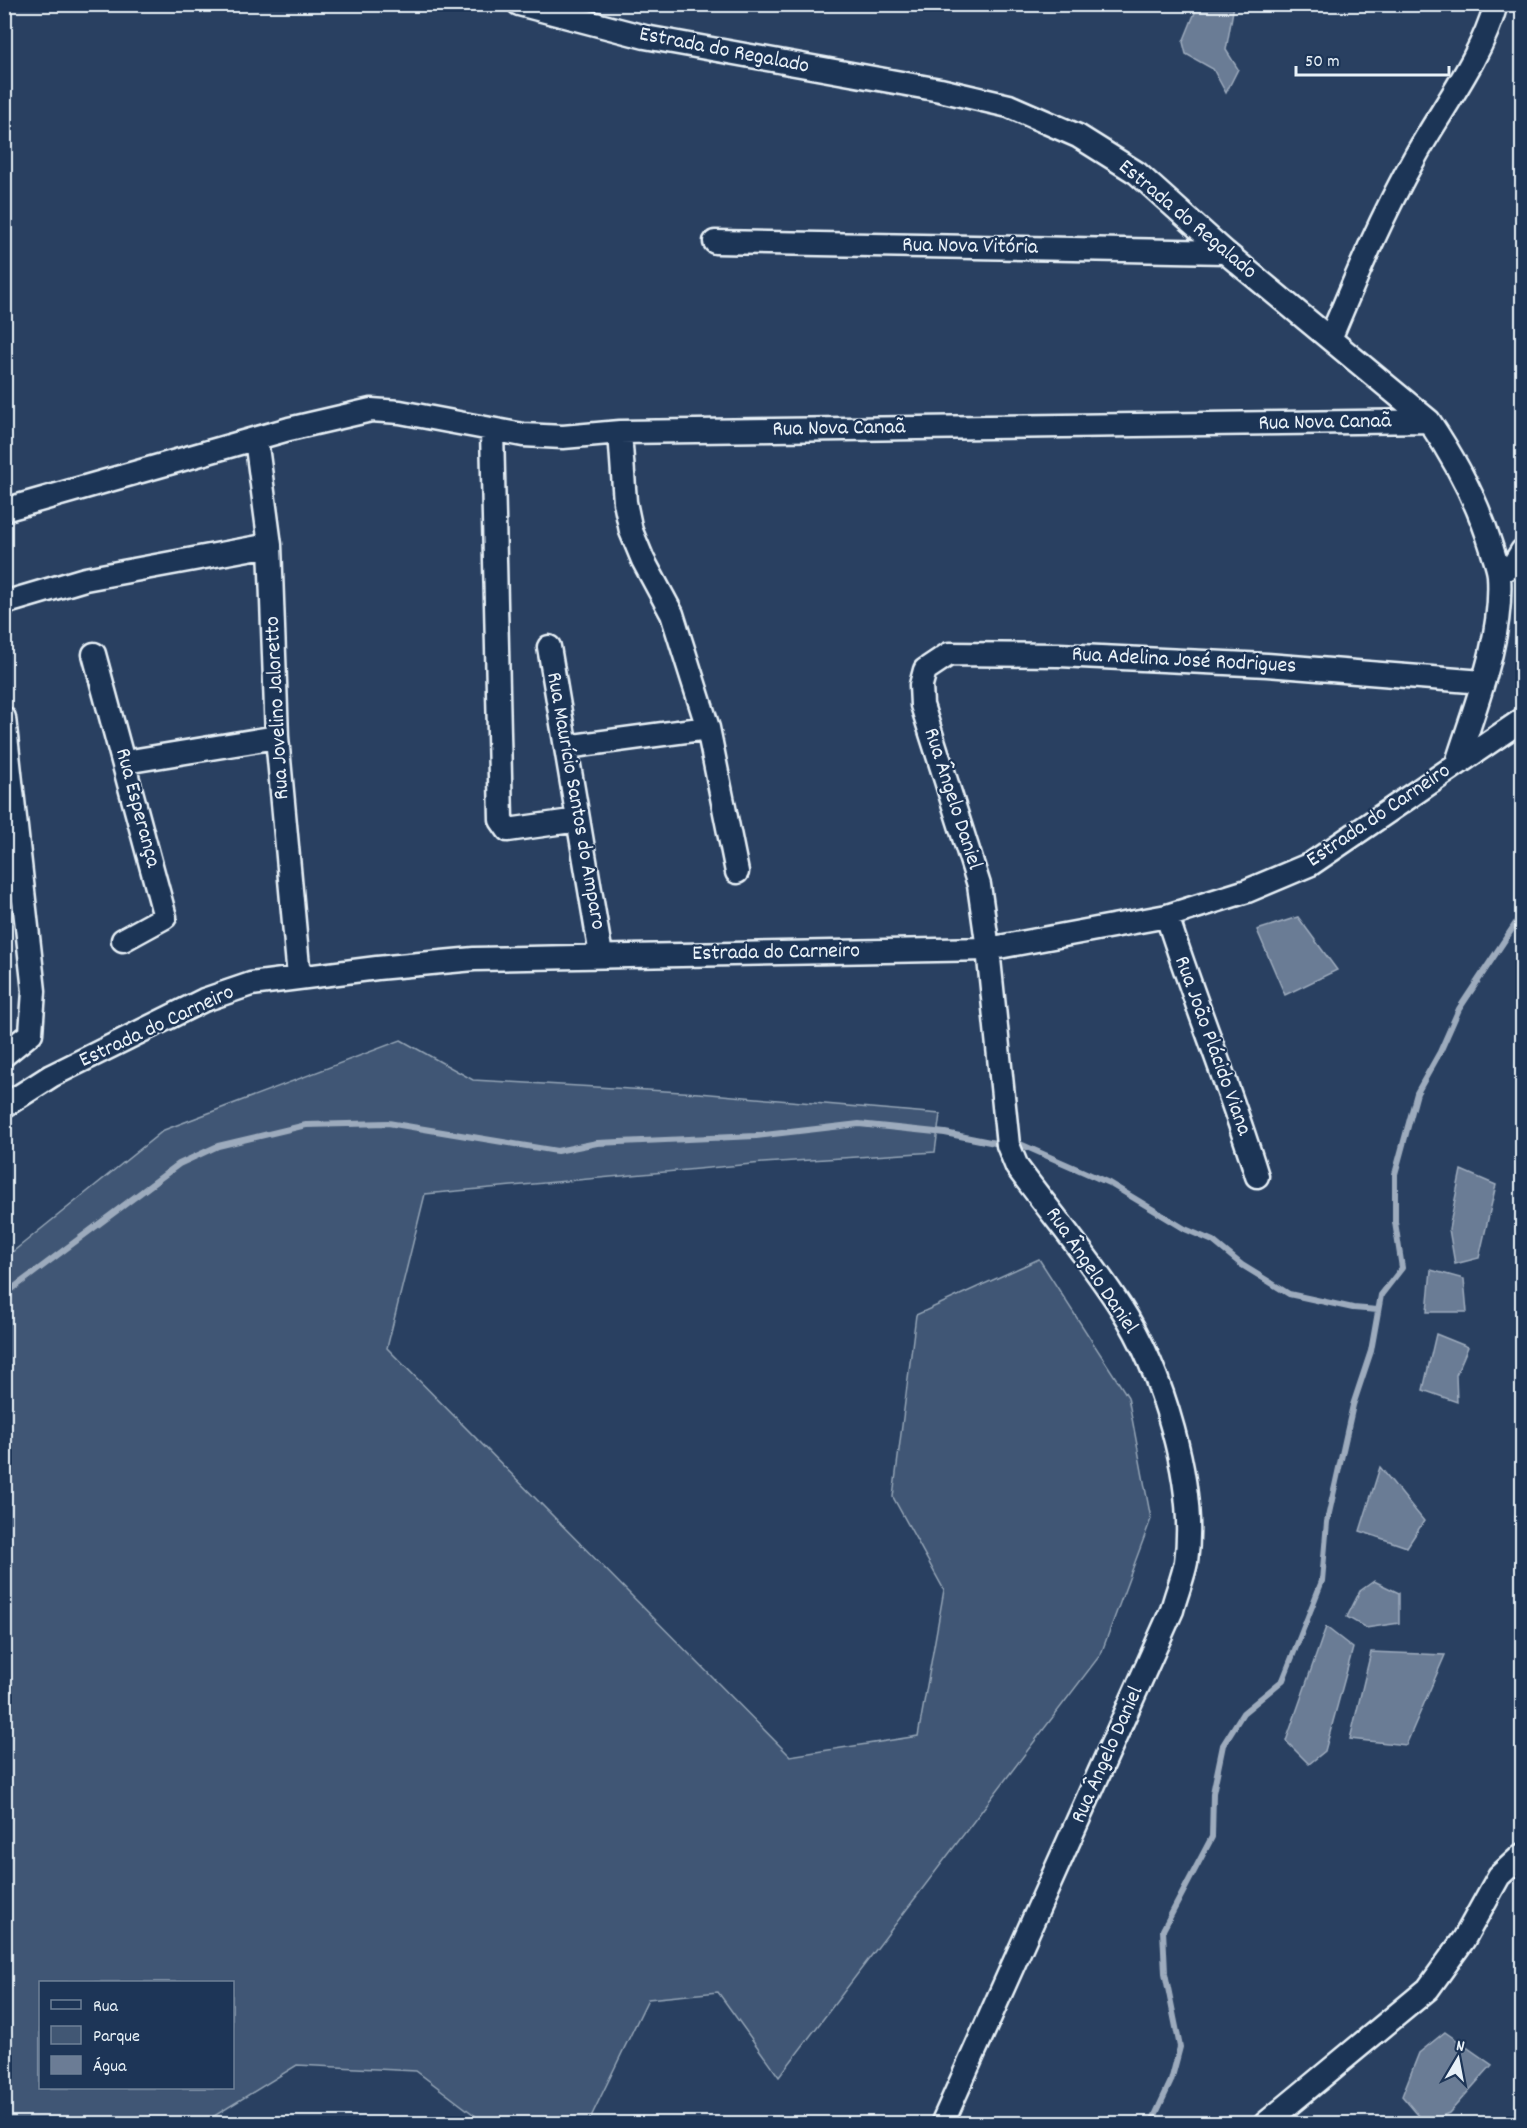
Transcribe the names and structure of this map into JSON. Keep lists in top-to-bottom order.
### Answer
{
  "streets": {
    "street": [
      "Estrada do Regalado",
      "Rua Nova Vitória",
      "Rua Nova Canaã",
      "Rua Adelina José Rodrigues",
      "Rua Jovelino Jaloretto",
      "Rua Ângelo Daniel",
      "Rua Maurício Santos do Amparo",
      "Rua Esperança",
      "Estrada do Carneiro",
      "Rua João Plácido Viana"
    ]
  },
  "crossings": [
    ["Estrada do Regalado", "Rua Nova Vitória"],
    ["Estrada do Regalado", "Rua Nova Canaã"],
    ["Estrada do Regalado", "Rua Adelina José Rodrigues"],
    ["Estrada do Regalado", "Estrada do Carneiro"],
    ["Rua Nova Canaã", "Rua Jovelino Jaloretto"],
    ["Rua Adelina José Rodrigues", "Rua Ângelo Daniel"],
    ["Rua Jovelino Jaloretto", "Estrada do Carneiro"],
    ["Rua Ângelo Daniel", "Estrada do Carneiro"],
    ["Rua Maurício Santos do Amparo", "Estrada do Carneiro"],
    ["Estrada do Carneiro", "Rua João Plácido Viana"]
  ],
  "legend": ["Rua", "Parque", "Água"],
  "scale_bar": "50 m",
  "north": "top"
}
